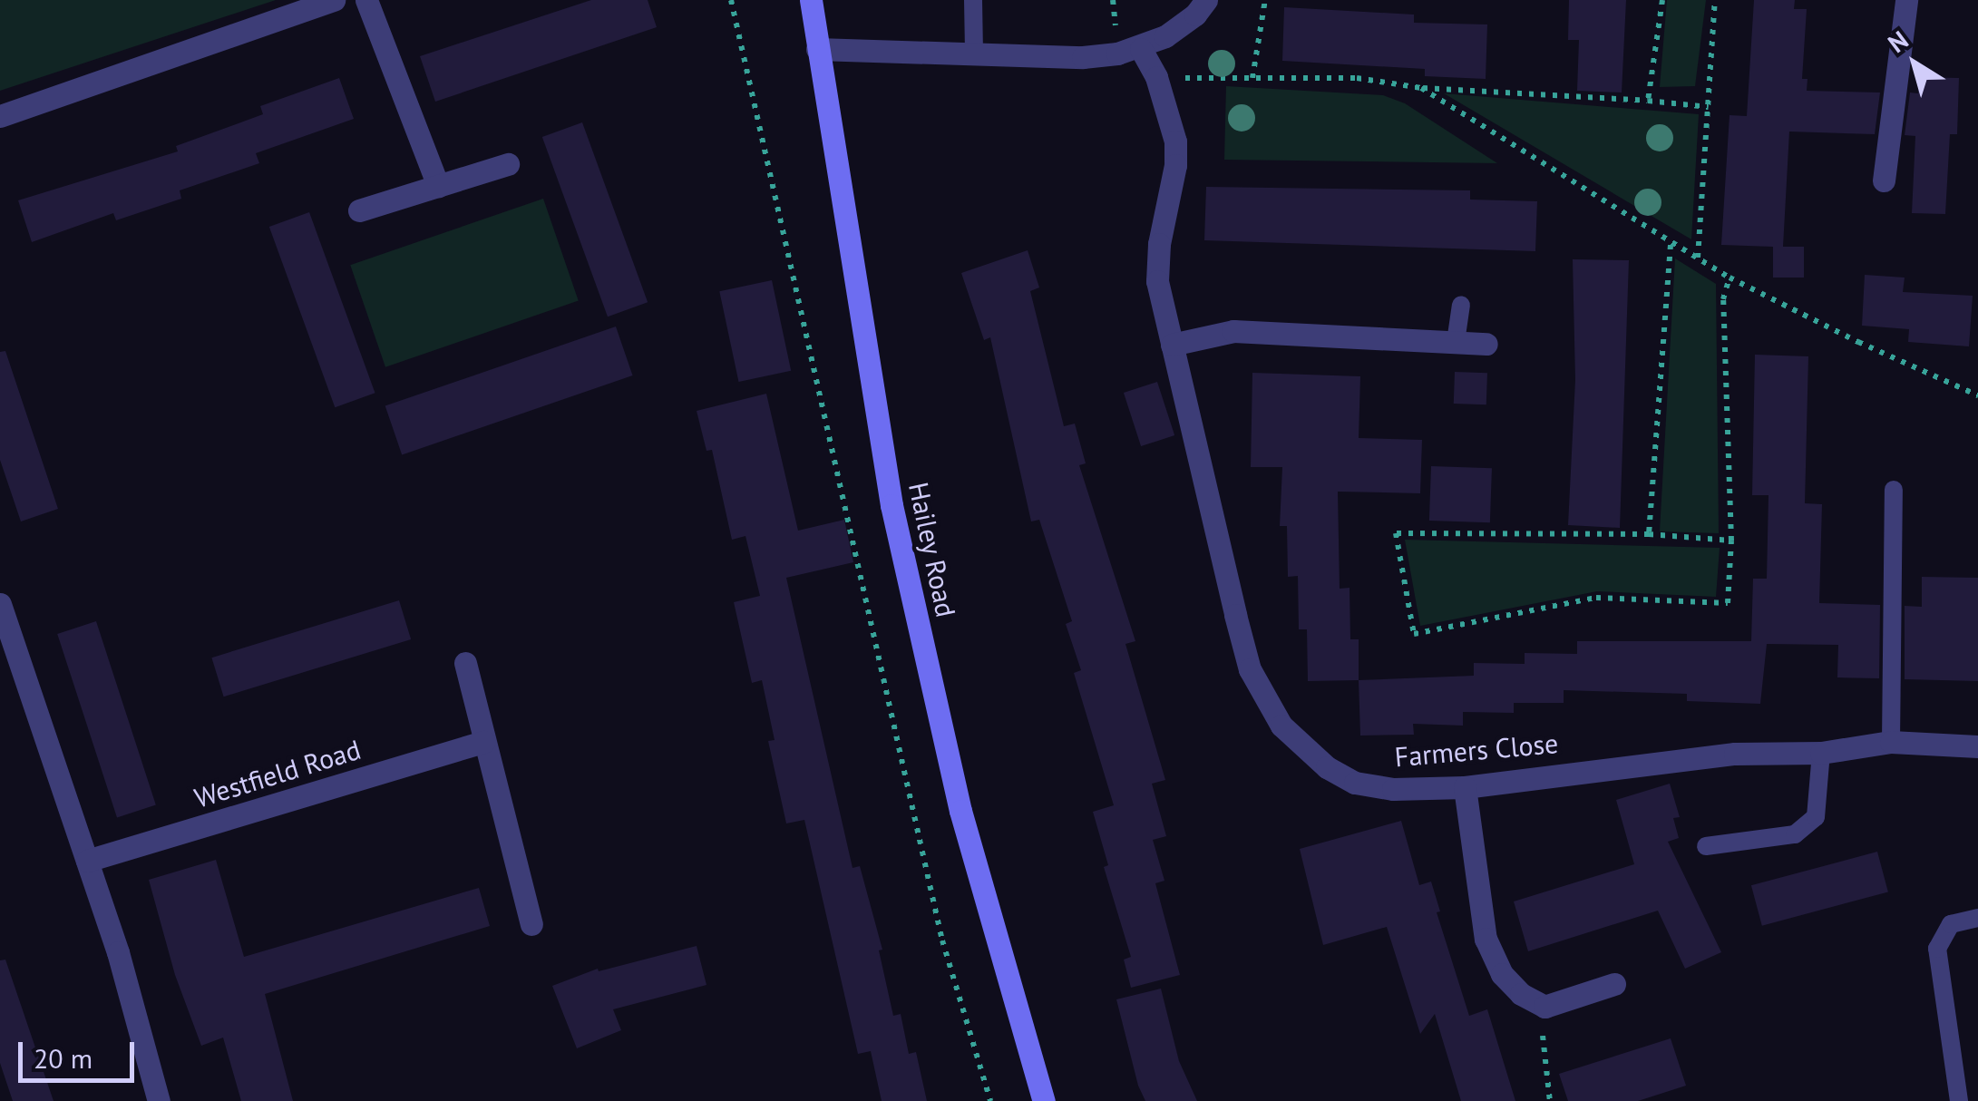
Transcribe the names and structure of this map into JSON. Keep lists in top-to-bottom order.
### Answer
{
  "streets": {
    "main road": ["Hailey Road"],
    "street": ["Farmers Close", "Westfield Road"]
  },
  "scale_bar": "20 m",
  "north": "top left"
}
